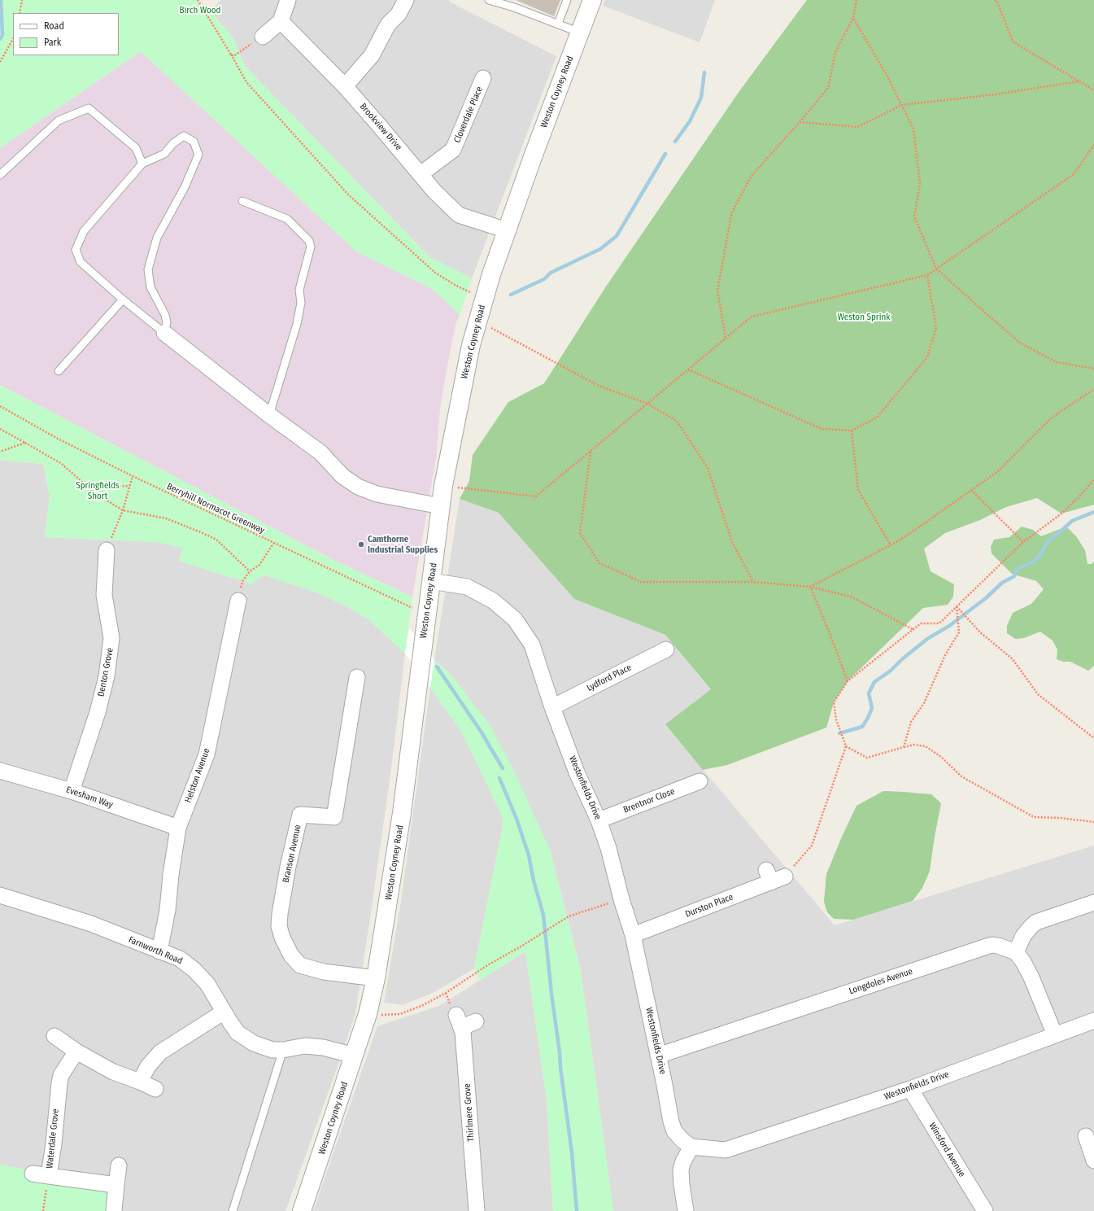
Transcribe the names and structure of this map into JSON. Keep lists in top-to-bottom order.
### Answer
{
  "streets": {
    "street": [
      "Weston Coyney Road",
      "Cloverdale Place",
      "Brookview Drive",
      "Denton Grove",
      "Lydford Place",
      "Helston Avenue",
      "Westonfields Drive",
      "Evesham Way",
      "Brentnor Close",
      "Branson Avenue",
      "Durston Place",
      "Farnworth Road",
      "Longdoles Avenue",
      "Thirlmere Grove",
      "Waterdale Grove",
      "Winsford Avenue"
    ],
    "path": ["Berryhill Normacot Greenway"]
  },
  "crossings": [
    ["Weston Coyney Road", "Brookview Drive"],
    ["Weston Coyney Road", "Berryhill Normacot Greenway"],
    ["Weston Coyney Road", "Westonfields Drive"],
    ["Weston Coyney Road", "Branson Avenue"],
    ["Weston Coyney Road", "Farnworth Road"],
    ["Cloverdale Place", "Brookview Drive"],
    ["Denton Grove", "Evesham Way"],
    ["Lydford Place", "Westonfields Drive"],
    ["Helston Avenue", "Evesham Way"],
    ["Helston Avenue", "Farnworth Road"],
    ["Westonfields Drive", "Brentnor Close"],
    ["Westonfields Drive", "Durston Place"],
    ["Westonfields Drive", "Longdoles Avenue"],
    ["Westonfields Drive", "Winsford Avenue"]
  ],
  "parks": ["Birch Wood", "Weston Sprink", "Springfields Short"],
  "places": ["Camthorne Industrial Supplies"],
  "legend": ["Road", "Park"]
}
